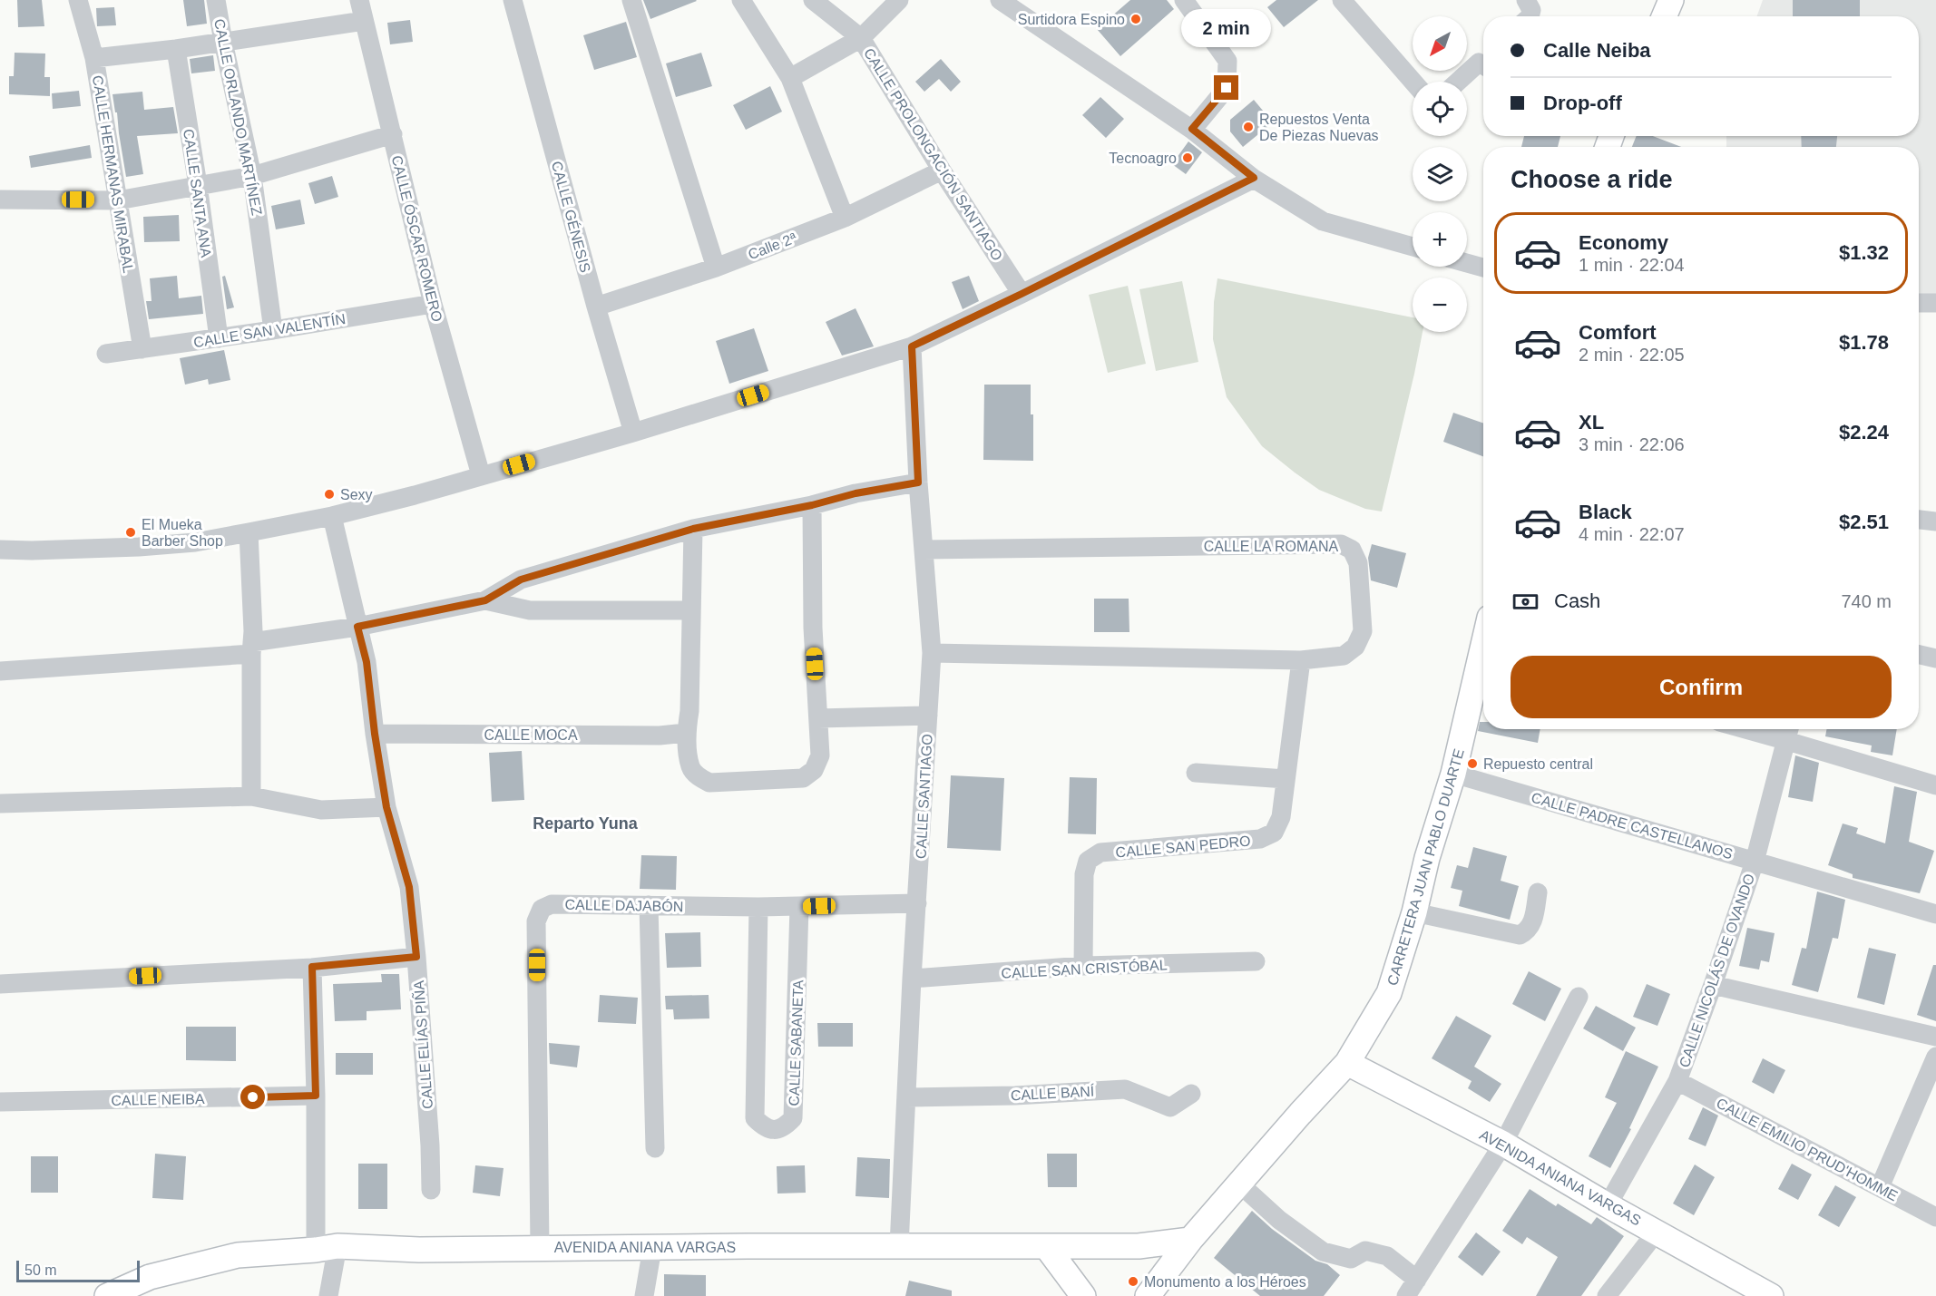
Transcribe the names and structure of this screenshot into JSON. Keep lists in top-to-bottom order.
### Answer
{
  "streets": {
    "main road": ["CARRETERA JUAN PABLO DUARTE", "AVENIDA ANIANA VARGAS"],
    "street": [
      "CALLE ORLANDO MARTÍNEZ",
      "CALLE PROLONGACIÓN SANTIAGO",
      "CALLE HERMANAS MIRABAL",
      "CALLE SANTA ANA",
      "CALLE GÉNESIS",
      "CALLE ÓSCAR ROMERO",
      "Calle 2ª",
      "CALLE SAN VALENTÍN",
      "CALLE LA ROMANA",
      "CALLE MOCA",
      "CALLE SANTIAGO",
      "CALLE PADRE CASTELLANOS",
      "CALLE SAN PEDRO",
      "CALLE DAJABÓN",
      "CALLE SAN CRISTÓBAL",
      "CALLE NICOLÁS DE OVANDO",
      "CALLE SABANETA",
      "CALLE ELÍAS PIÑA",
      "CALLE BANÍ",
      "CALLE NEIBA",
      "CALLE EMILIO PRUD'HOMME"
    ]
  },
  "crossings": [
    ["CALLE ORLANDO MARTÍNEZ", "CALLE SAN VALENTÍN"],
    ["CALLE PROLONGACIÓN SANTIAGO", "Calle 2ª"],
    ["CALLE HERMANAS MIRABAL", "CALLE SAN VALENTÍN"],
    ["CALLE SANTA ANA", "CALLE SAN VALENTÍN"],
    ["CALLE GÉNESIS", "Calle 2ª"],
    ["CALLE ÓSCAR ROMERO", "CALLE SAN VALENTÍN"],
    ["CALLE LA ROMANA", "CALLE SANTIAGO"],
    ["CALLE LA ROMANA", "CALLE SAN PEDRO"],
    ["CALLE MOCA", "CALLE ELÍAS PIÑA"],
    ["CALLE SANTIAGO", "CALLE DAJABÓN"],
    ["CALLE SANTIAGO", "CALLE SAN CRISTÓBAL"],
    ["CALLE SANTIAGO", "CALLE BANÍ"],
    ["CALLE SANTIAGO", "AVENIDA ANIANA VARGAS"],
    ["CALLE PADRE CASTELLANOS", "CARRETERA JUAN PABLO DUARTE"],
    ["CALLE PADRE CASTELLANOS", "CALLE NICOLÁS DE OVANDO"],
    ["CALLE SAN PEDRO", "CALLE SAN CRISTÓBAL"],
    ["CARRETERA JUAN PABLO DUARTE", "AVENIDA ANIANA VARGAS"],
    ["CALLE DAJABÓN", "CALLE SABANETA"],
    ["CALLE DAJABÓN", "AVENIDA ANIANA VARGAS"],
    ["CALLE NICOLÁS DE OVANDO", "CALLE EMILIO PRUD'HOMME"],
    ["CALLE NICOLÁS DE OVANDO", "AVENIDA ANIANA VARGAS"]
  ],
  "districts": ["Reparto Yuna"],
  "places": [
    "Surtidora Espino",
    "Repuestos Venta De Piezas Nuevas",
    "Tecnoagro",
    "Sexy",
    "El Mueka Barber Shop",
    "Repuesto central",
    "Monumento a los Héroes"
  ],
  "scale_bar": "50 m",
  "north": "bottom left",
  "page": {
    "bubble": "2 min",
    "map_buttons": ["+", "−"],
    "banner": ["Calle Neiba", "Drop-off"],
    "heading": "Choose a ride",
    "list": [
      {
        "name": "Economy",
        "note": "1 min · 22:04",
        "value": "$1.32"
      },
      {
        "name": "Comfort",
        "note": "2 min · 22:05",
        "value": "$1.78"
      },
      {
        "name": "XL",
        "note": "3 min · 22:06",
        "value": "$2.24"
      },
      {
        "name": "Black",
        "note": "4 min · 22:07",
        "value": "$2.51"
      }
    ],
    "pay": ["Cash", "740 m"],
    "buttons": "Confirm",
    "scale": "50 m"
  }
}
